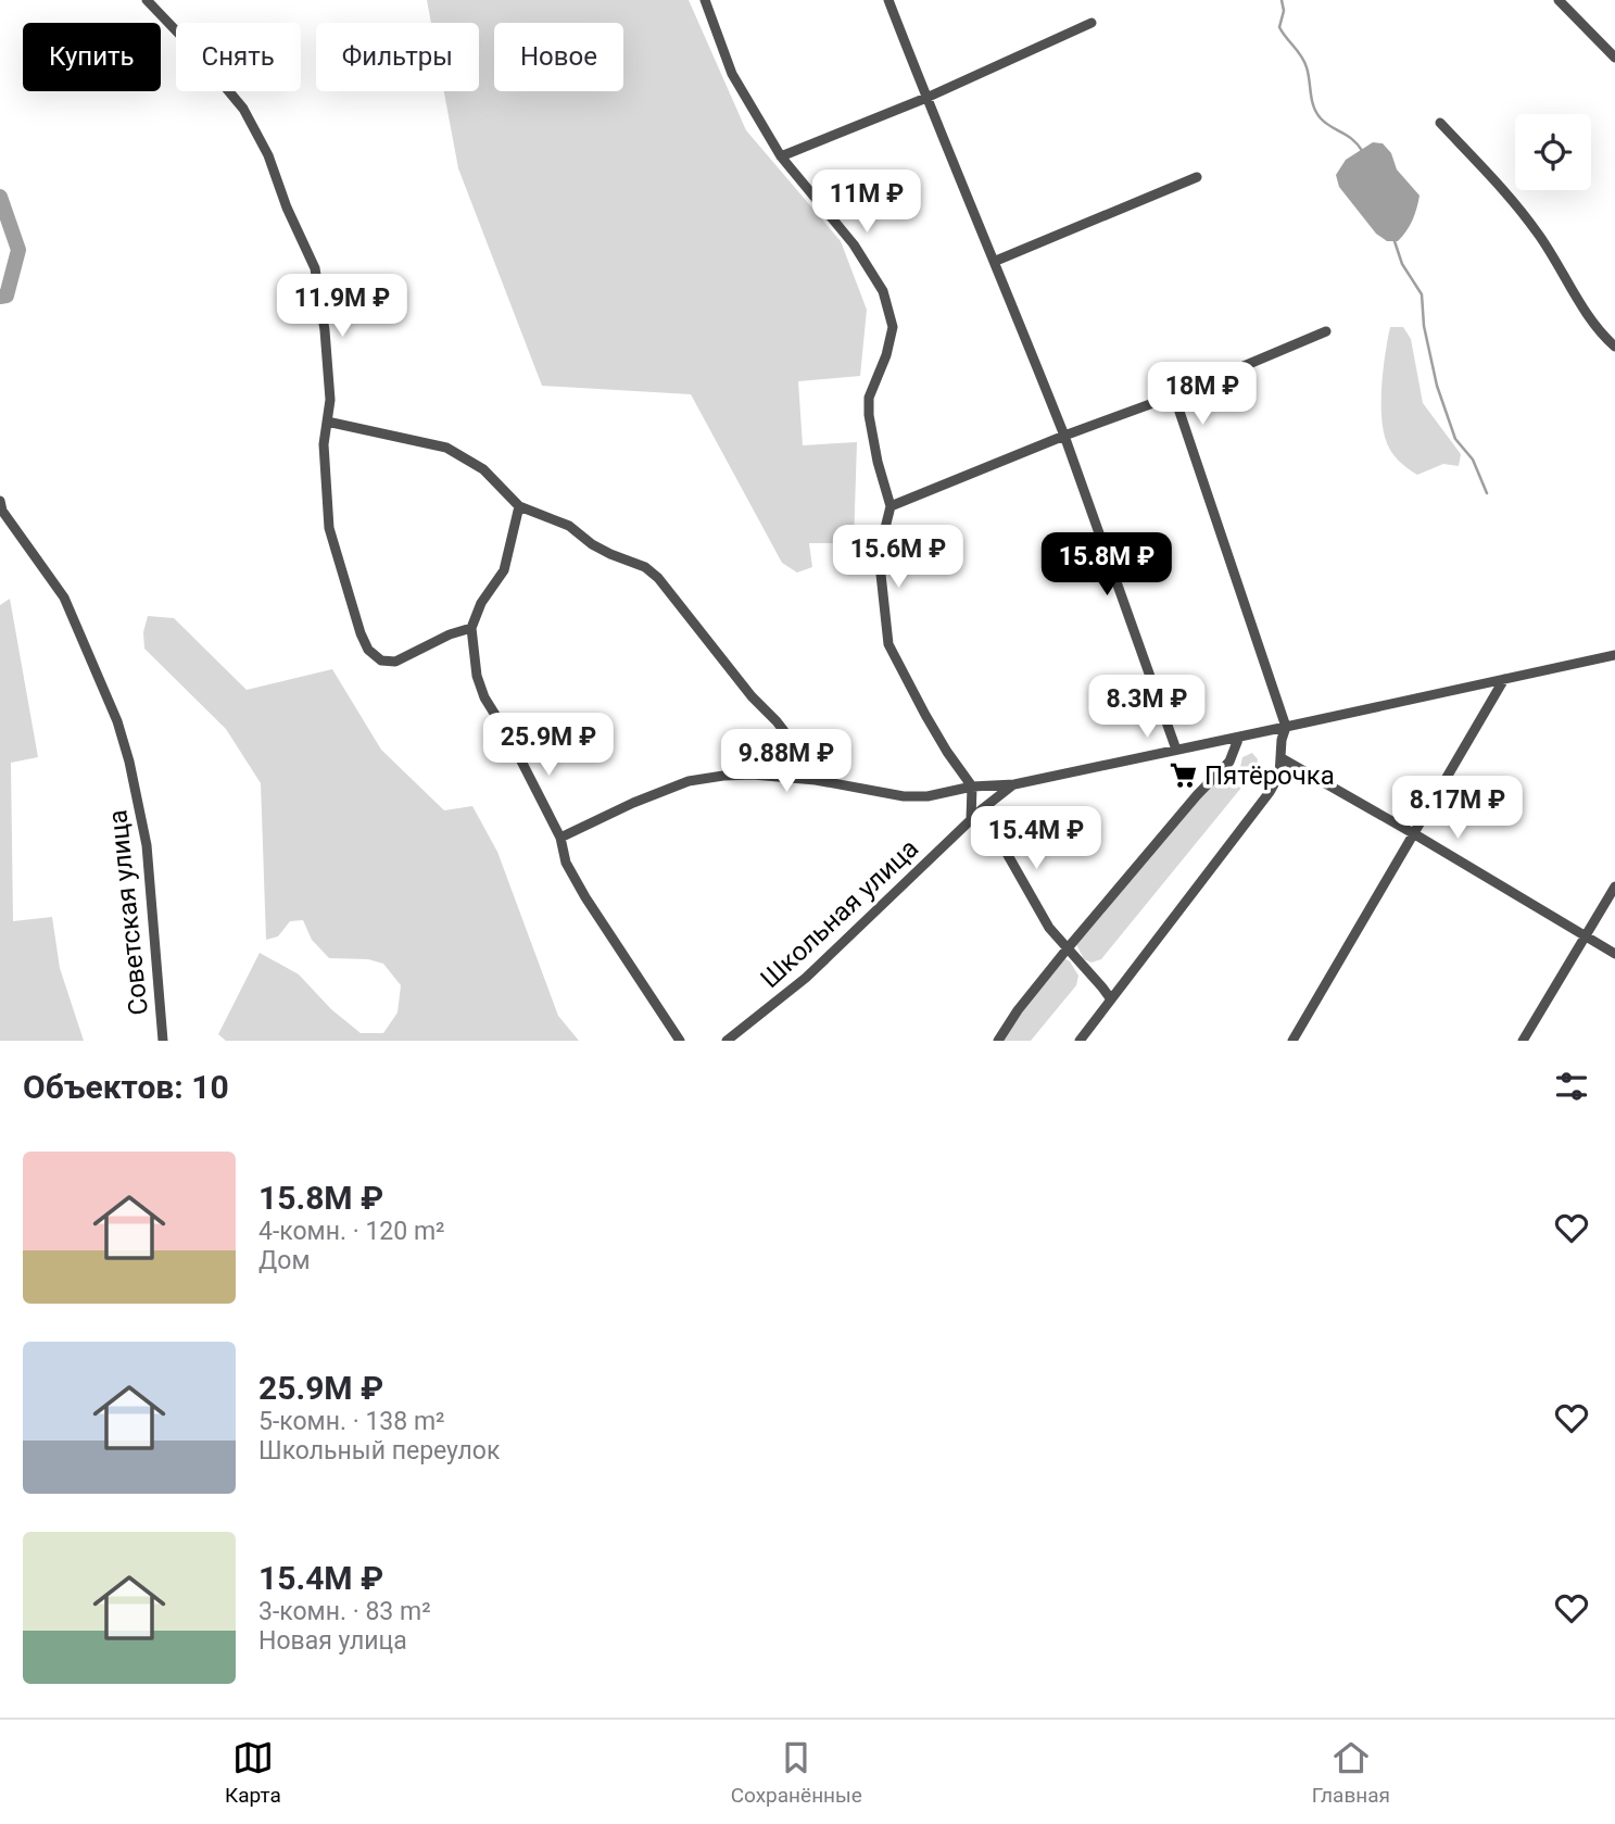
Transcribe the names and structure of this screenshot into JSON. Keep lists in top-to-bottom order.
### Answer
{
  "streets": {
    "street": ["Советская улица", "Школьная улица"]
  },
  "places": {
    "supermarket": ["Пятёрочка"]
  },
  "page": {
    "chip": [
      "Купить",
      "Снять",
      "Фильтры",
      "Новое"
    ],
    "price": [
      "11M ₽",
      "11.9M ₽",
      "18M ₽",
      "15.6M ₽",
      "15.8M ₽",
      "8.3M ₽",
      "25.9M ₽",
      "9.88M ₽",
      "8.17M ₽",
      "15.4M ₽"
    ],
    "heading": "Объектов: 10",
    "list": [
      {
        "name": "15.8M ₽",
        "note": "4-комн. · 120 m² · Дом"
      },
      {
        "name": "25.9M ₽",
        "note": "5-комн. · 138 m² · Школьный переулок"
      },
      {
        "name": "15.4M ₽",
        "note": "3-комн. · 83 m² · Новая улица"
      }
    ],
    "tabs": ["Карта", "Сохранённые", "Главная"]
  }
}
